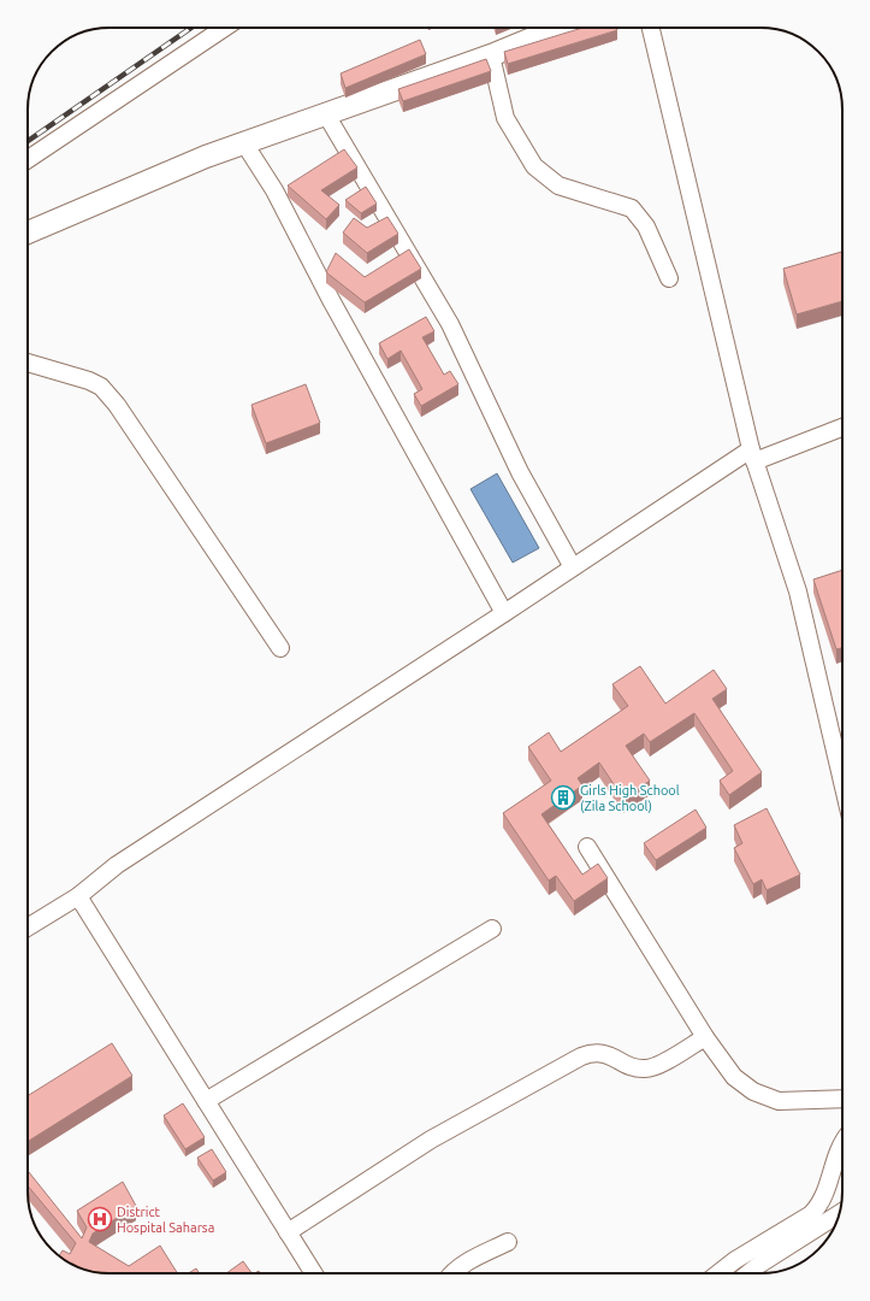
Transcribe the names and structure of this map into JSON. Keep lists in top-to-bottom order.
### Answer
{
  "places": {
    "building": ["Girls High School (Zila School)"],
    "hospital": ["District Hospital Saharsa"]
  }
}
